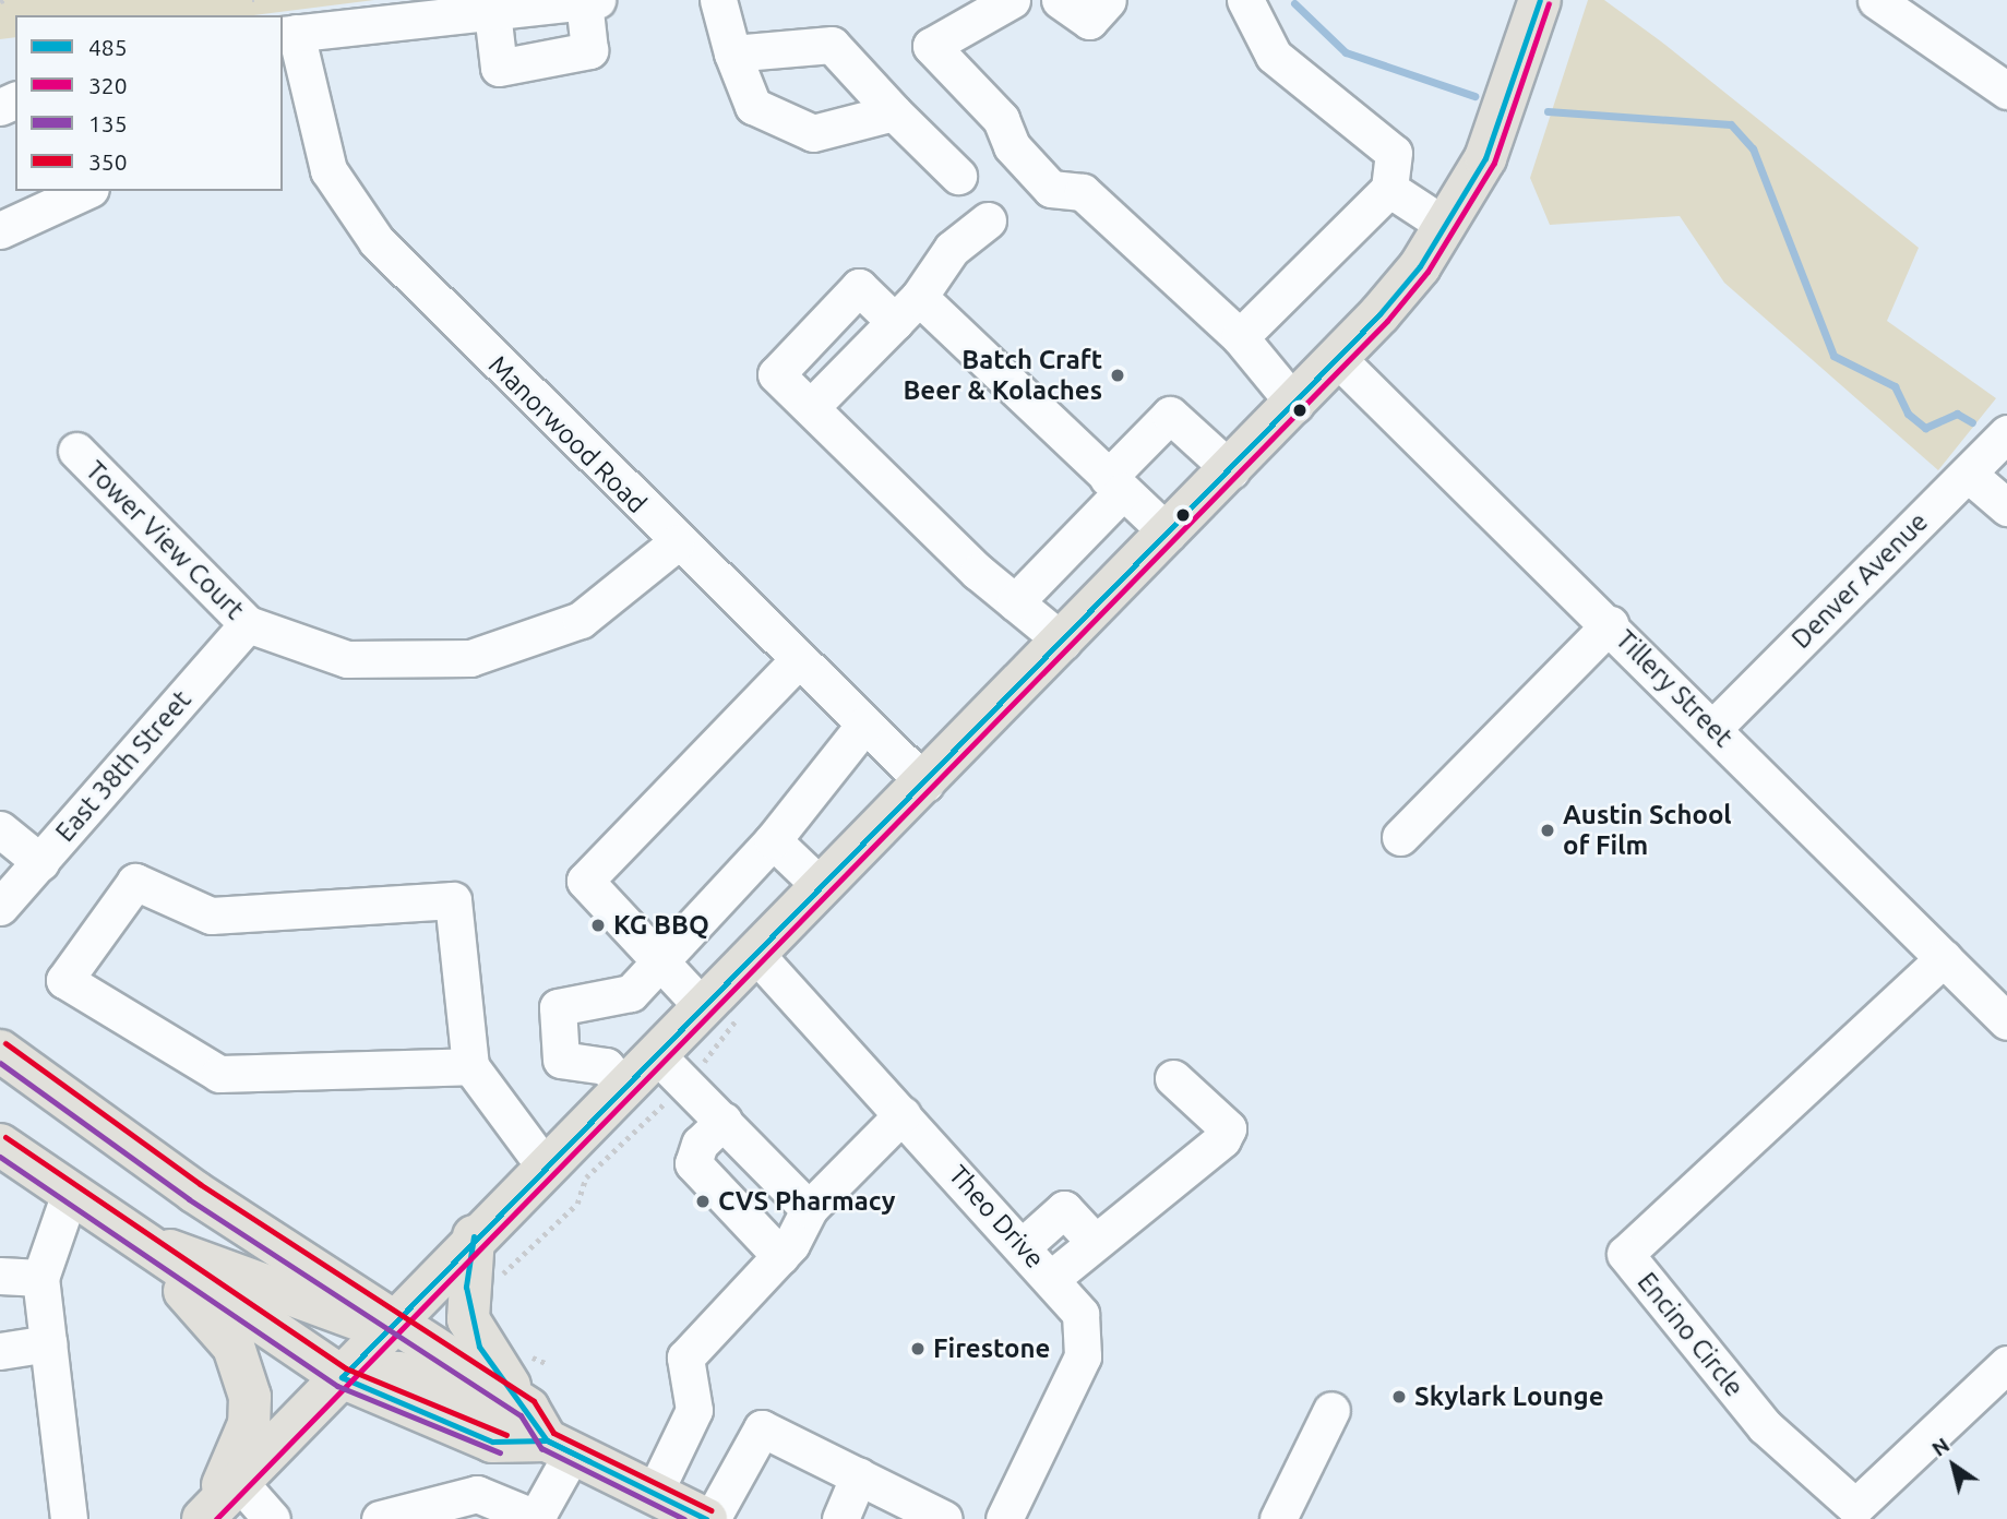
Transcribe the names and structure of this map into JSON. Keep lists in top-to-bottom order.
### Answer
{
  "streets": {
    "street": [
      "Manorwood Road",
      "Tower View Court",
      "Denver Avenue",
      "Tillery Street",
      "East 38th Street",
      "Theo Drive",
      "Encino Circle"
    ]
  },
  "crossings": [
    ["Manorwood Road", "Tower View Court"],
    ["Tower View Court", "East 38th Street"],
    ["Denver Avenue", "Tillery Street"],
    ["Tillery Street", "Encino Circle"]
  ],
  "places": [
    "Batch Craft Beer & Kolaches",
    "Austin School of Film",
    "KG BBQ",
    "CVS Pharmacy",
    "Firestone",
    "Skylark Lounge"
  ],
  "lines": [
    "transit line 485",
    "transit line 320",
    "transit line 350",
    "transit line 135"
  ],
  "legend": [
    "485",
    "320",
    "135",
    "350"
  ],
  "north": "top left"
}
